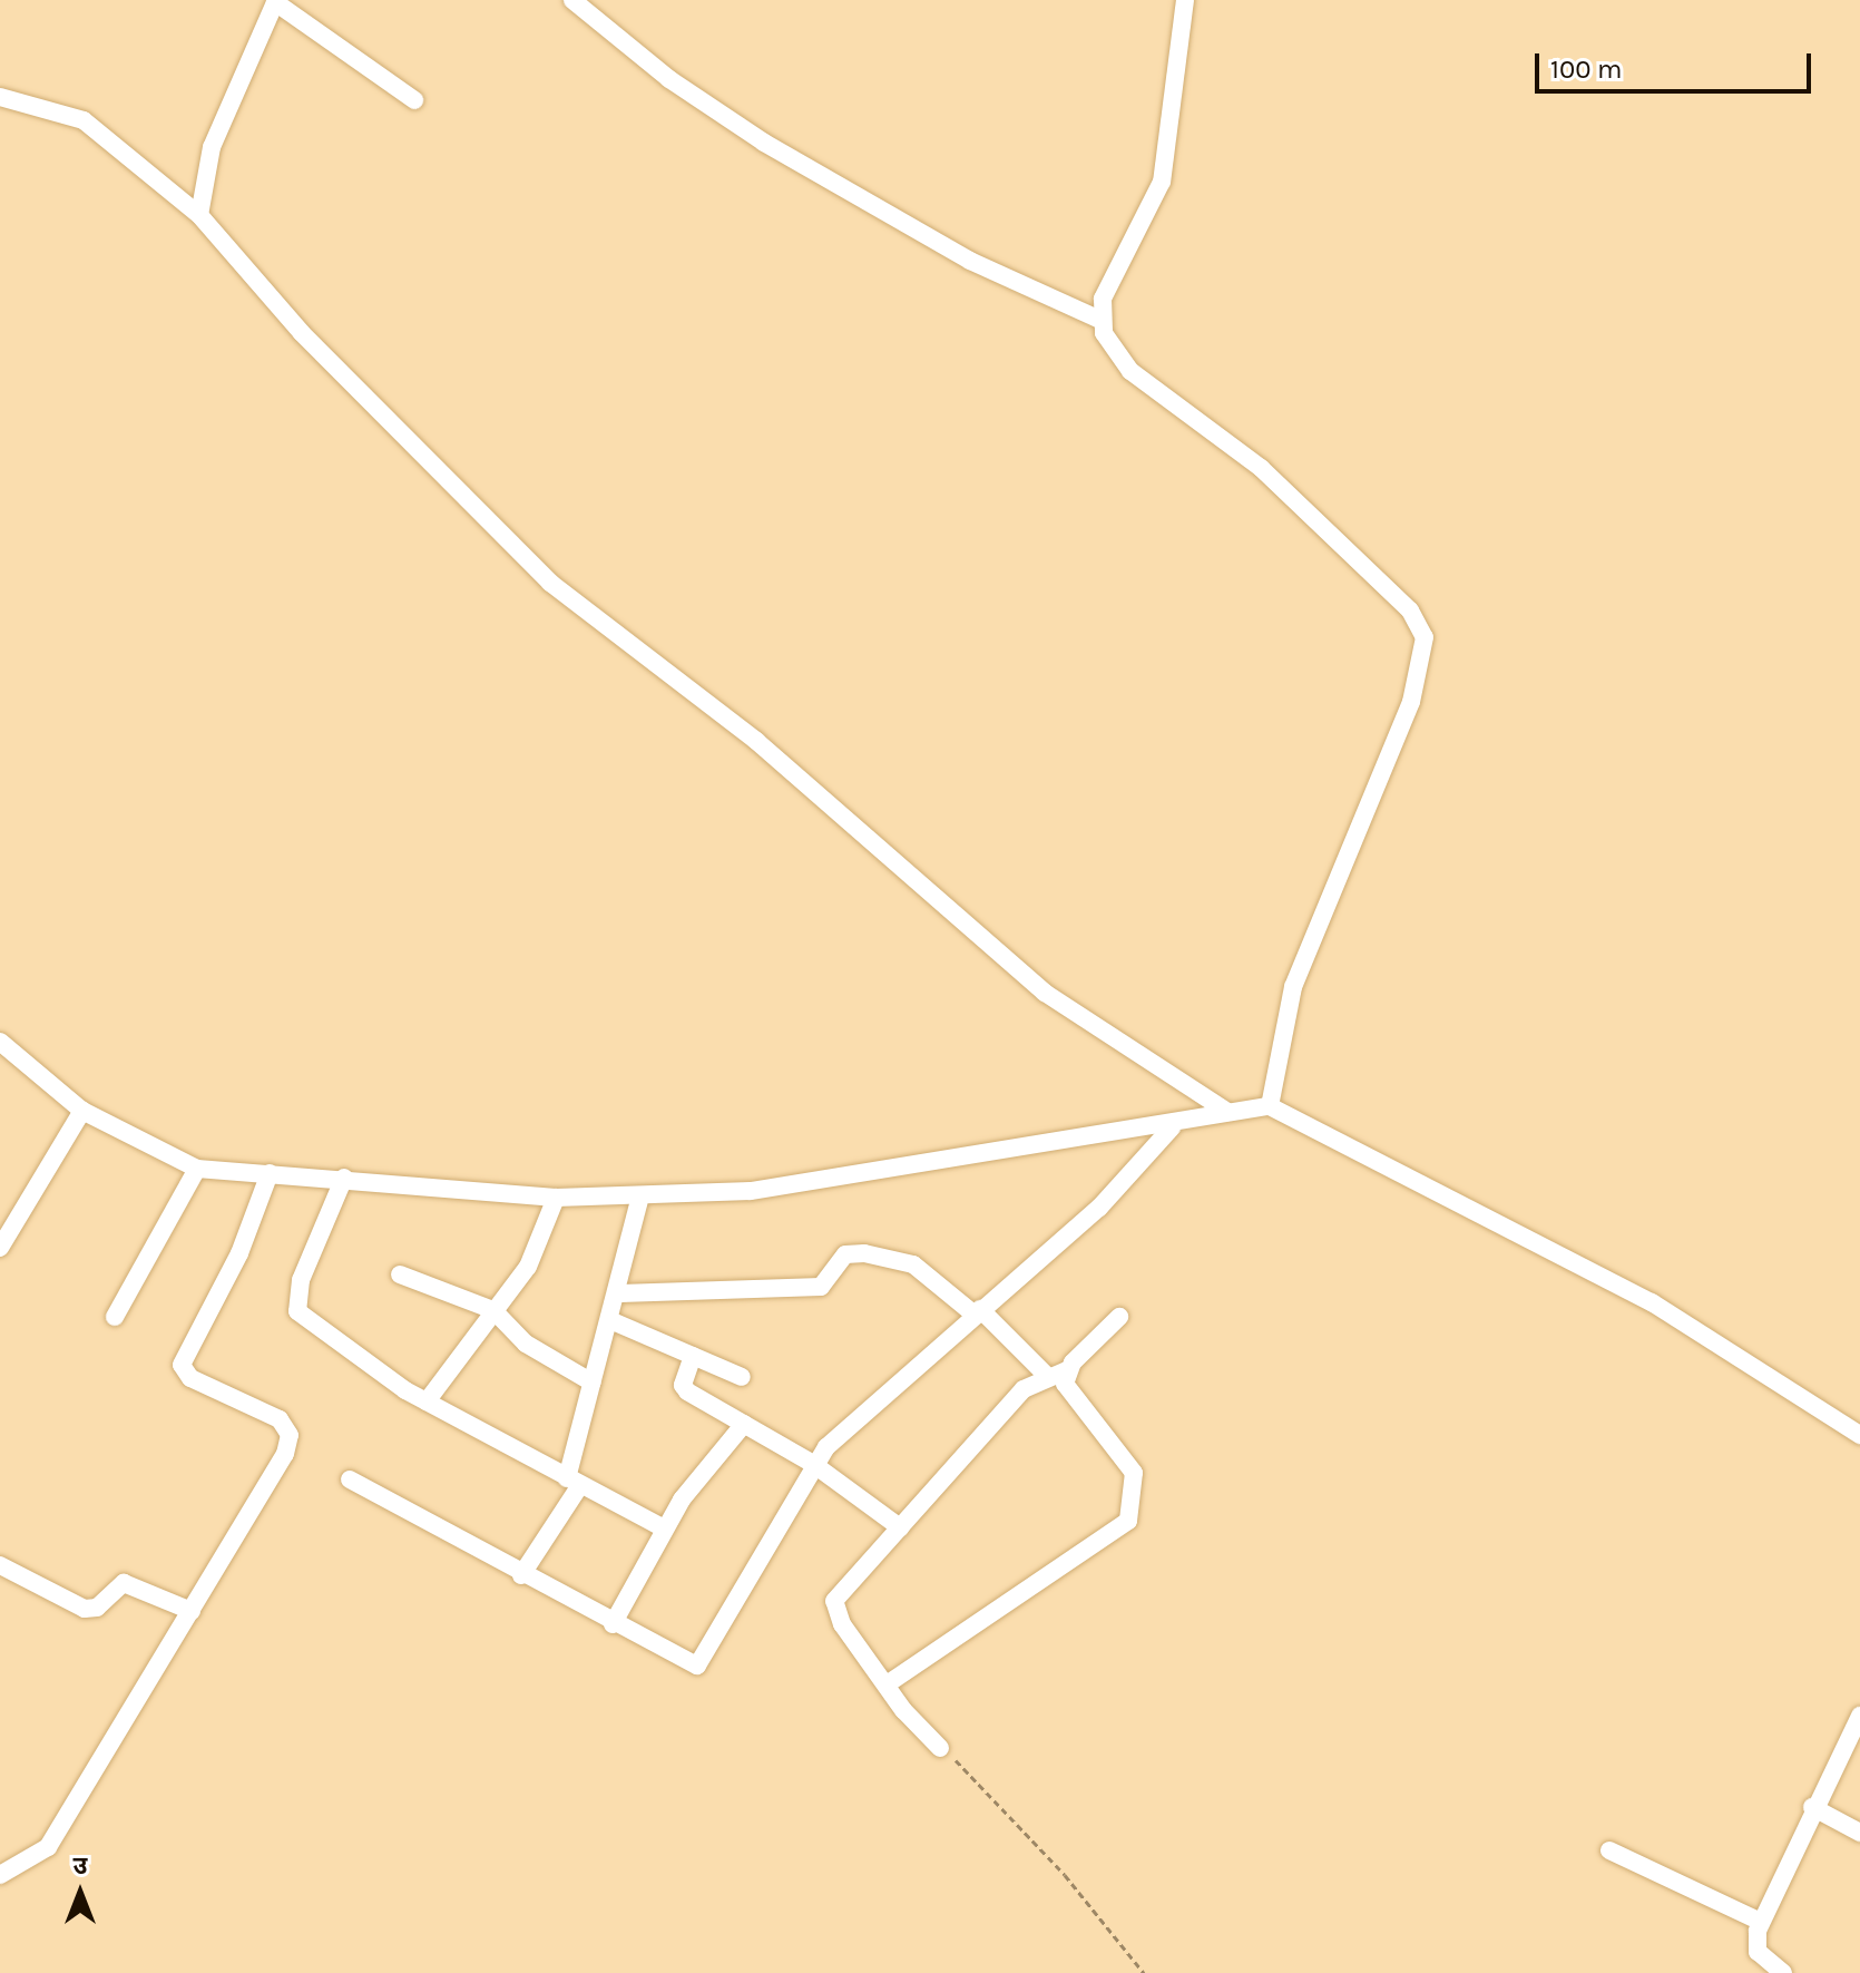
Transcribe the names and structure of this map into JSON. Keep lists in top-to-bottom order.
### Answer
{
  "scale_bar": "100 m",
  "north": "top"
}
